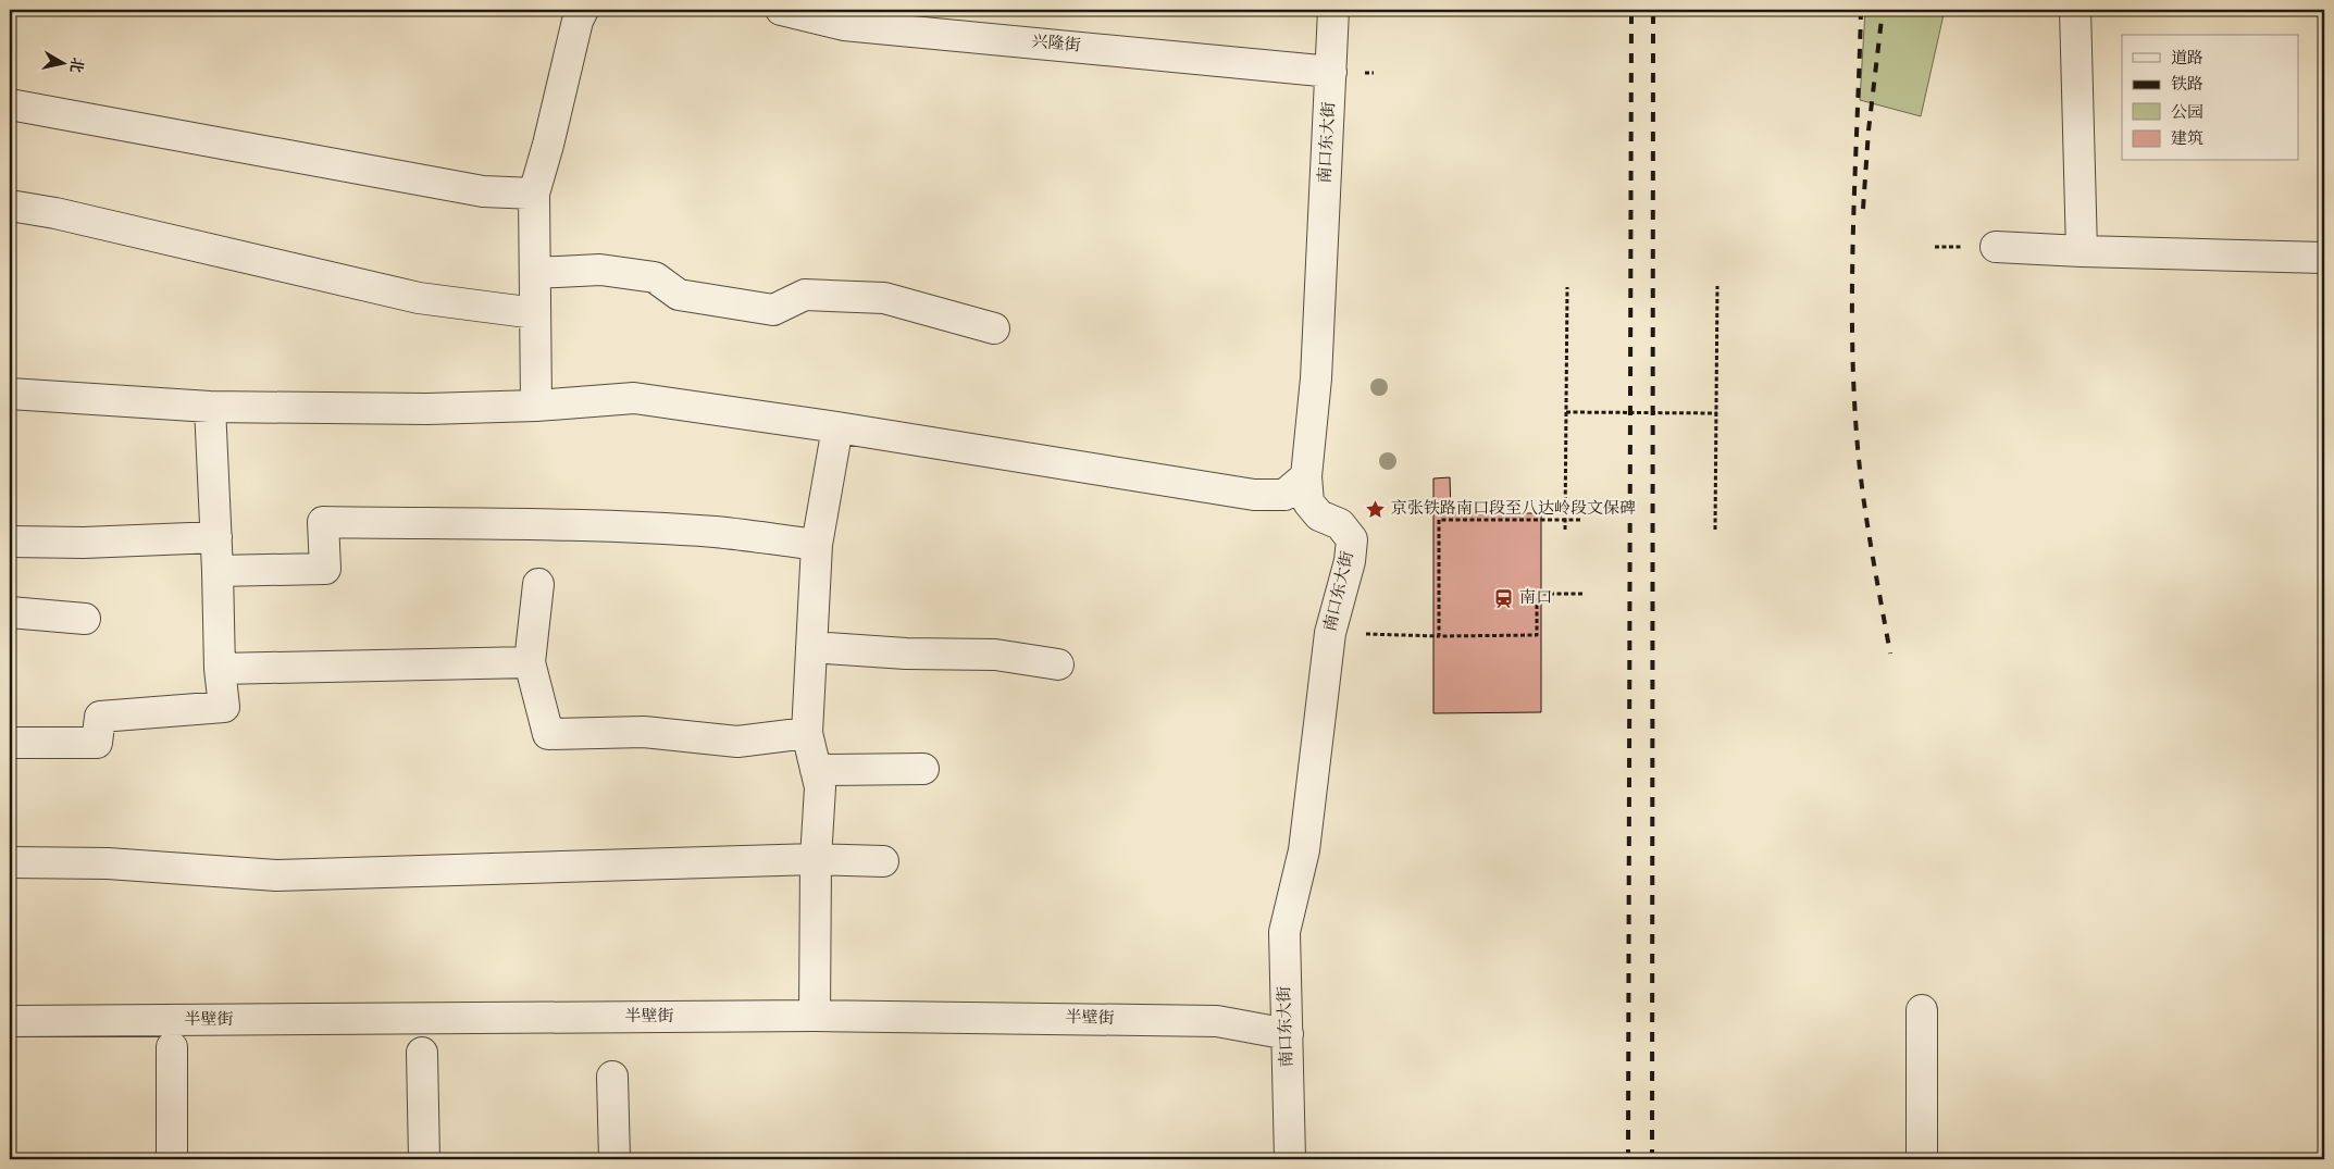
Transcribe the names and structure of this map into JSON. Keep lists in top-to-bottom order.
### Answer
{
  "streets": {
    "street": ["兴隆街", "南口东大街", "半壁街"]
  },
  "crossings": [
    ["兴隆街", "南口东大街"],
    ["南口东大街", "半壁街"]
  ],
  "places": {
    "place": ["京张铁路南口段至八达岭段文保碑"],
    "station": ["南口"]
  },
  "legend": [
    "道路",
    "铁路",
    "公园",
    "建筑"
  ],
  "north": "right"
}
